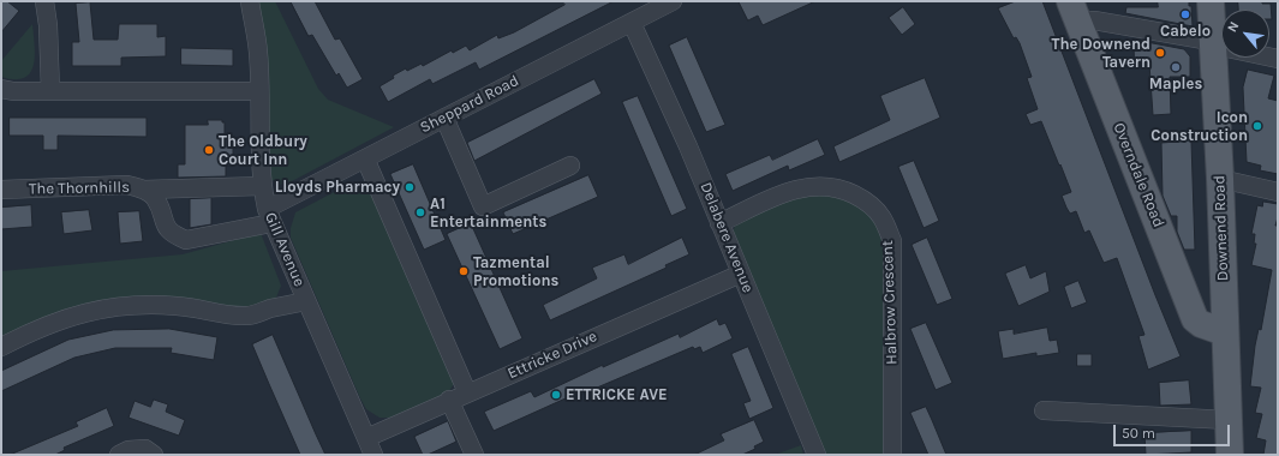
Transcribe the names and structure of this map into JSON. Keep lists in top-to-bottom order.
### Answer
{
  "streets": {
    "main road": ["Overndale Road", "Downend Road"],
    "street": [
      "Sheppard Road",
      "The Thornhills",
      "Delabere Avenue",
      "Gill Avenue",
      "Halbrow Crescent",
      "Ettricke Drive"
    ]
  },
  "crossings": [
    ["Sheppard Road", "The Thornhills"],
    ["Sheppard Road", "Delabere Avenue"],
    ["Sheppard Road", "Gill Avenue"],
    ["Overndale Road", "Downend Road"],
    ["The Thornhills", "Gill Avenue"],
    ["Delabere Avenue", "Halbrow Crescent"],
    ["Delabere Avenue", "Ettricke Drive"],
    ["Gill Avenue", "Ettricke Drive"]
  ],
  "places": [
    "Cabelo",
    "The Downend Tavern",
    "Maples",
    "Icon Construction",
    "The Oldbury Court Inn",
    "Lloyds Pharmacy",
    "A1 Entertainments",
    "Tazmental Promotions",
    "ETTRICKE AVE"
  ],
  "scale_bar": "50 m",
  "north": "top left"
}
